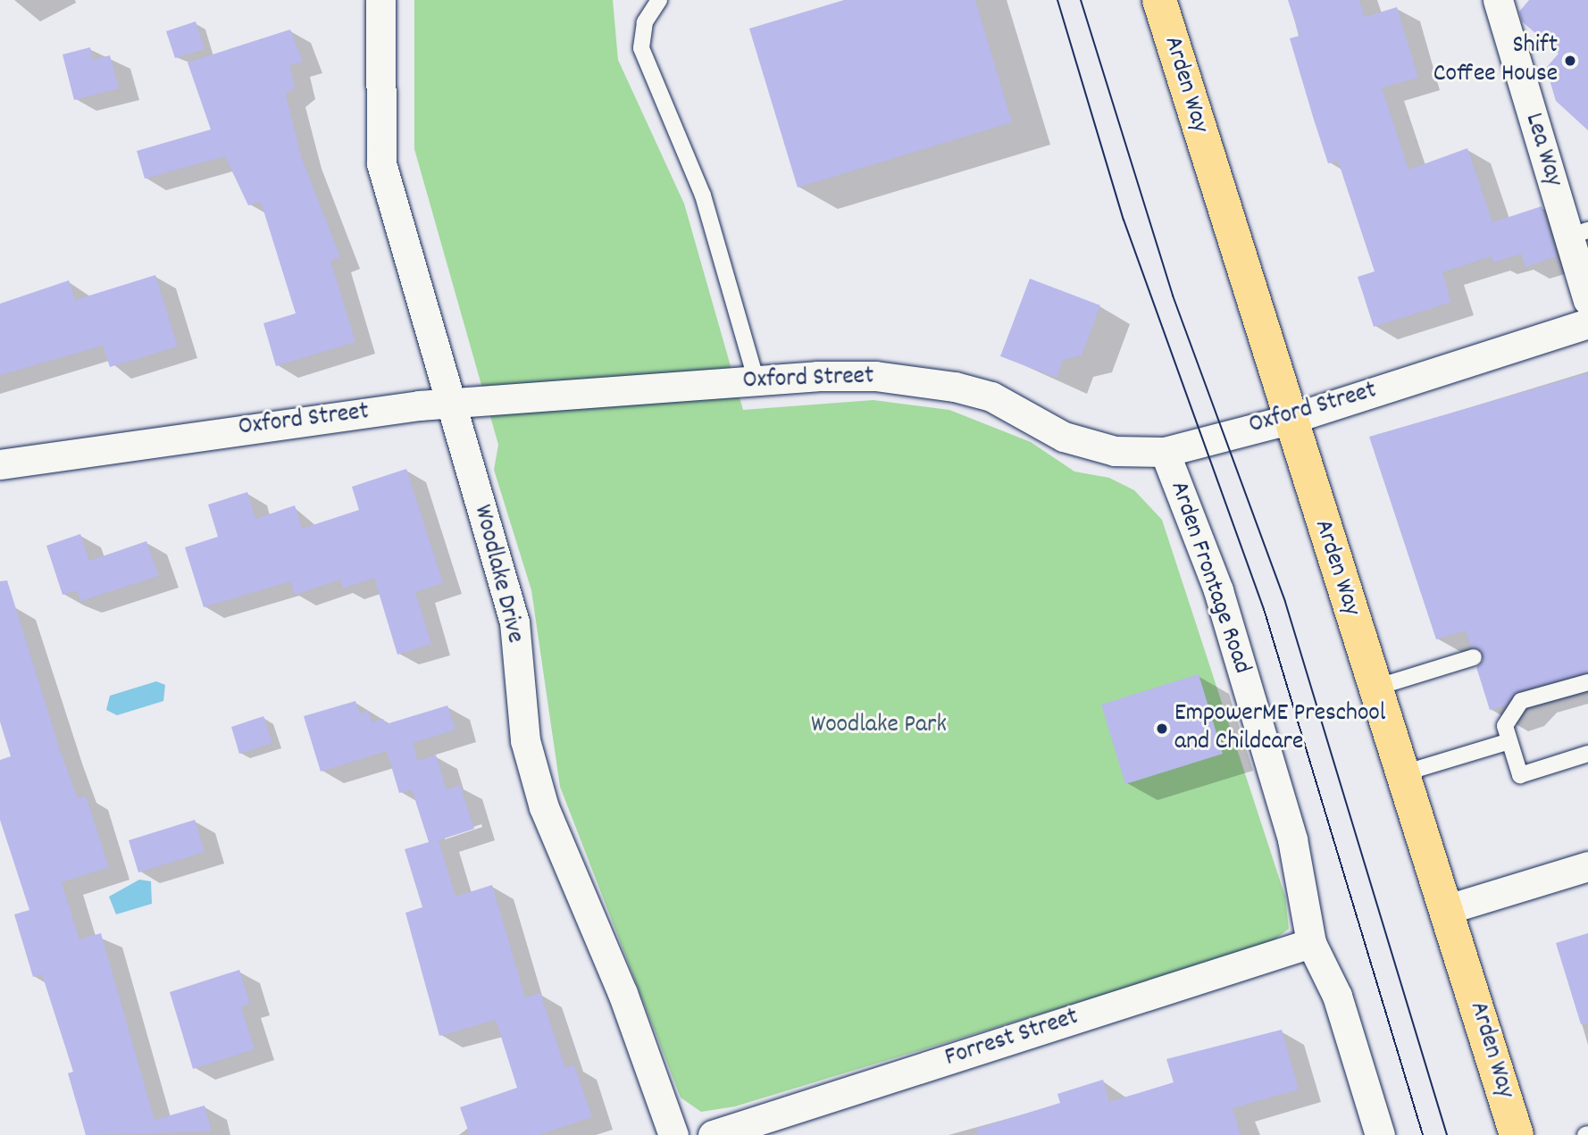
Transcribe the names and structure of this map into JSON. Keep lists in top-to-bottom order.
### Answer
{
  "streets": {
    "main road": ["Arden Way"],
    "street": [
      "Lea Way",
      "Oxford Street",
      "Woodlake Drive",
      "Arden Frontage Road",
      "Forrest Street"
    ]
  },
  "crossings": [
    ["Arden Way", "Oxford Street"],
    ["Oxford Street", "Woodlake Drive"],
    ["Oxford Street", "Arden Frontage Road"],
    ["Arden Frontage Road", "Forrest Street"]
  ],
  "parks": ["Woodlake Park"],
  "places": ["Shift Coffee House", "EmpowerME Preschool and Childcare"]
}
